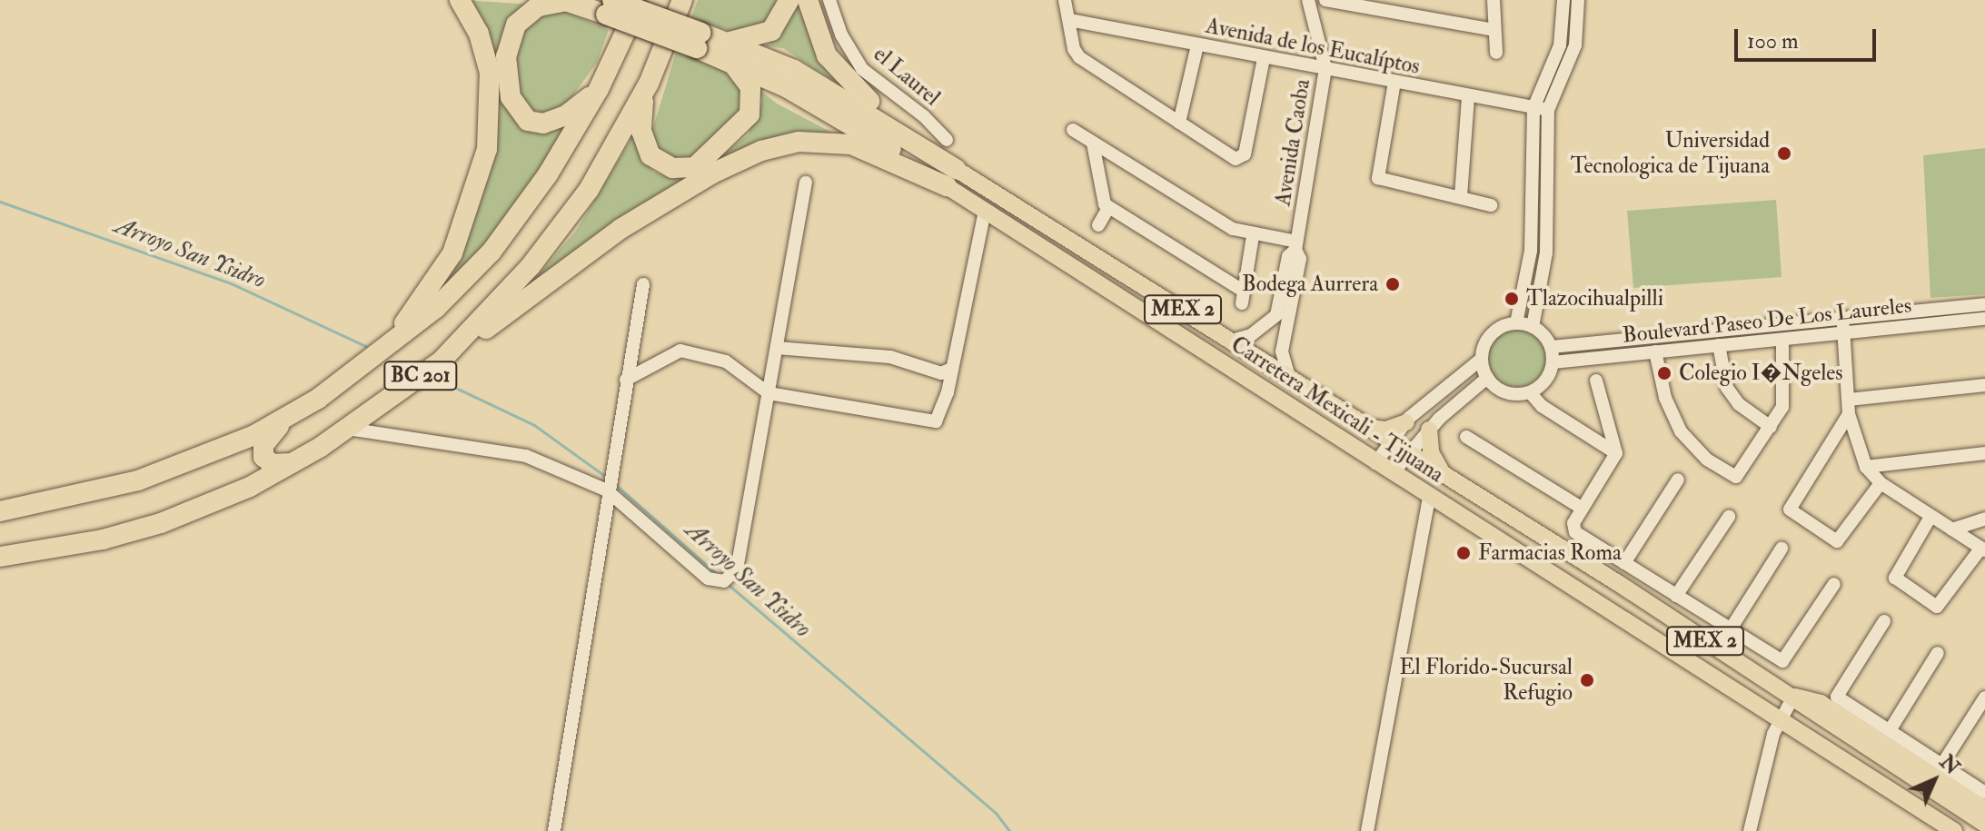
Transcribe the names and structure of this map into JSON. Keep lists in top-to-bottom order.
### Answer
{
  "streets": {
    "highway": ["MEX 2", "BC 201", "Carretera Mexicali - Tijuana"],
    "street": [
      "Avenida de los Eucalíptos",
      "el Laurel",
      "Avenida Caoba",
      "Boulevard Paseo De Los Laureles"
    ]
  },
  "crossings": [
    ["Avenida de los Eucalíptos", "Avenida Caoba"]
  ],
  "water": ["Arroyo San Ysidro"],
  "places": [
    "Universidad Tecnologica de Tijuana",
    "Bodega Aurrera",
    "Tlazocihualpilli",
    "Colegio I�Ngeles",
    "Farmacias Roma",
    "El Florido-Sucursal Refugio"
  ],
  "scale_bar": "100 m",
  "north": "top right"
}
